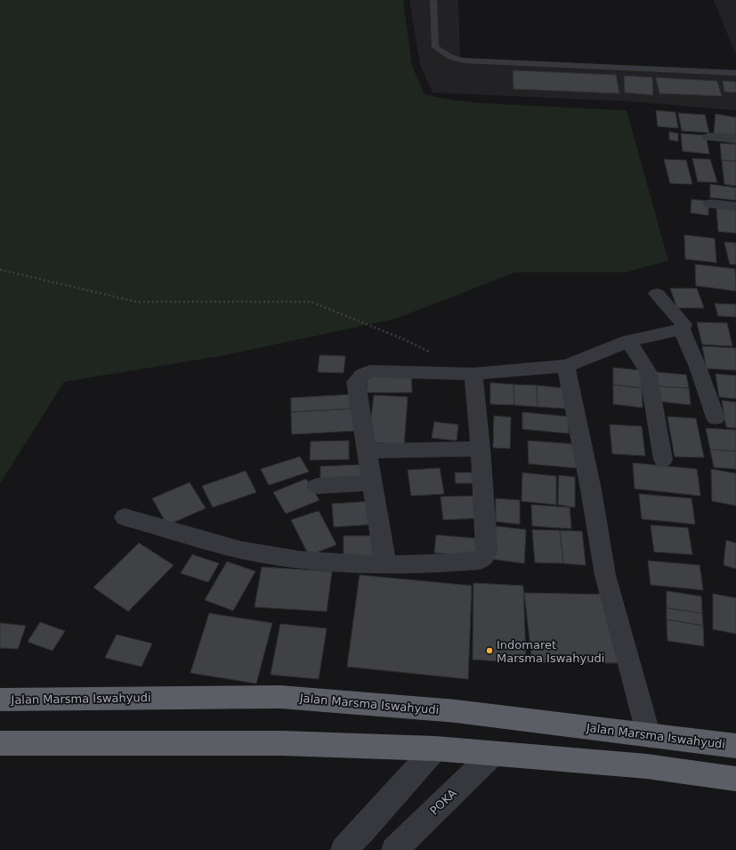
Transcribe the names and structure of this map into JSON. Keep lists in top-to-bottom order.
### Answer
{
  "streets": {
    "highway": ["Jalan Marsma Iswahyudi"],
    "street": ["POKA"]
  },
  "places": ["Indomaret Marsma Iswahyudi"]
}
